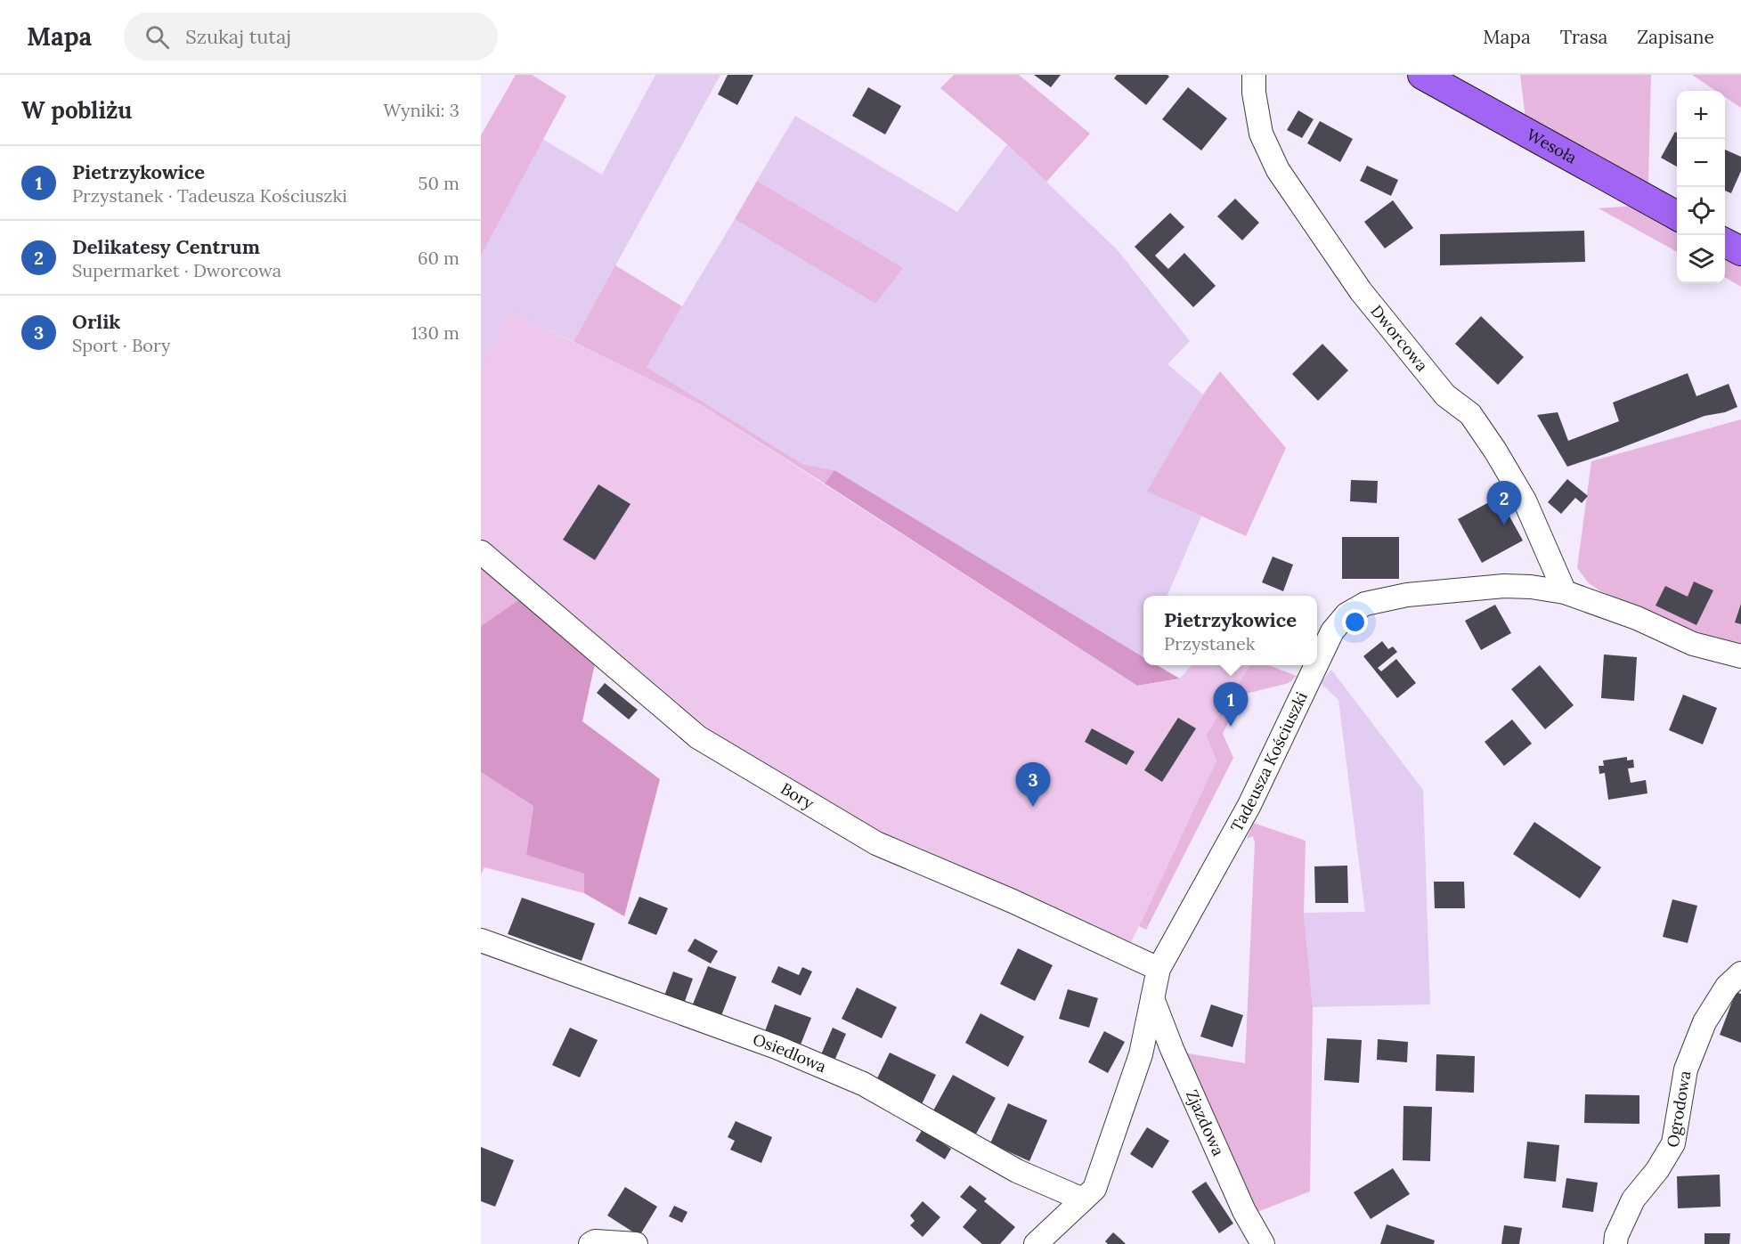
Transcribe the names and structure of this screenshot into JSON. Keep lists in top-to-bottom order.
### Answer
{
  "streets": {
    "main road": ["Wesoła"],
    "street": [
      "Dworcowa",
      "Tadeusza Kościuszki",
      "Bory",
      "Osiedlowa",
      "Ogrodowa",
      "Zjazdowa"
    ]
  },
  "crossings": [
    ["Dworcowa", "Tadeusza Kościuszki"],
    ["Tadeusza Kościuszki", "Bory"],
    ["Tadeusza Kościuszki", "Osiedlowa"],
    ["Tadeusza Kościuszki", "Zjazdowa"]
  ],
  "page": {
    "header": "Mapa",
    "search": "Szukaj tutaj",
    "nav": ["Mapa", "Trasa", "Zapisane"],
    "heading": ["W pobliżu", "Wyniki: 3"],
    "map_buttons": ["+", "−"],
    "list": [
      {
        "mark": "1",
        "name": "Pietrzykowice",
        "note": "Przystanek · Tadeusza Kościuszki",
        "value": "50 m"
      },
      {
        "mark": "2",
        "name": "Delikatesy Centrum",
        "note": "Supermarket · Dworcowa",
        "value": "60 m"
      },
      {
        "mark": "3",
        "name": "Orlik",
        "note": "Sport · Bory",
        "value": "130 m"
      }
    ],
    "pins": ["2", "1", "3"],
    "popup": ["Pietrzykowice", "Przystanek"]
  }
}
